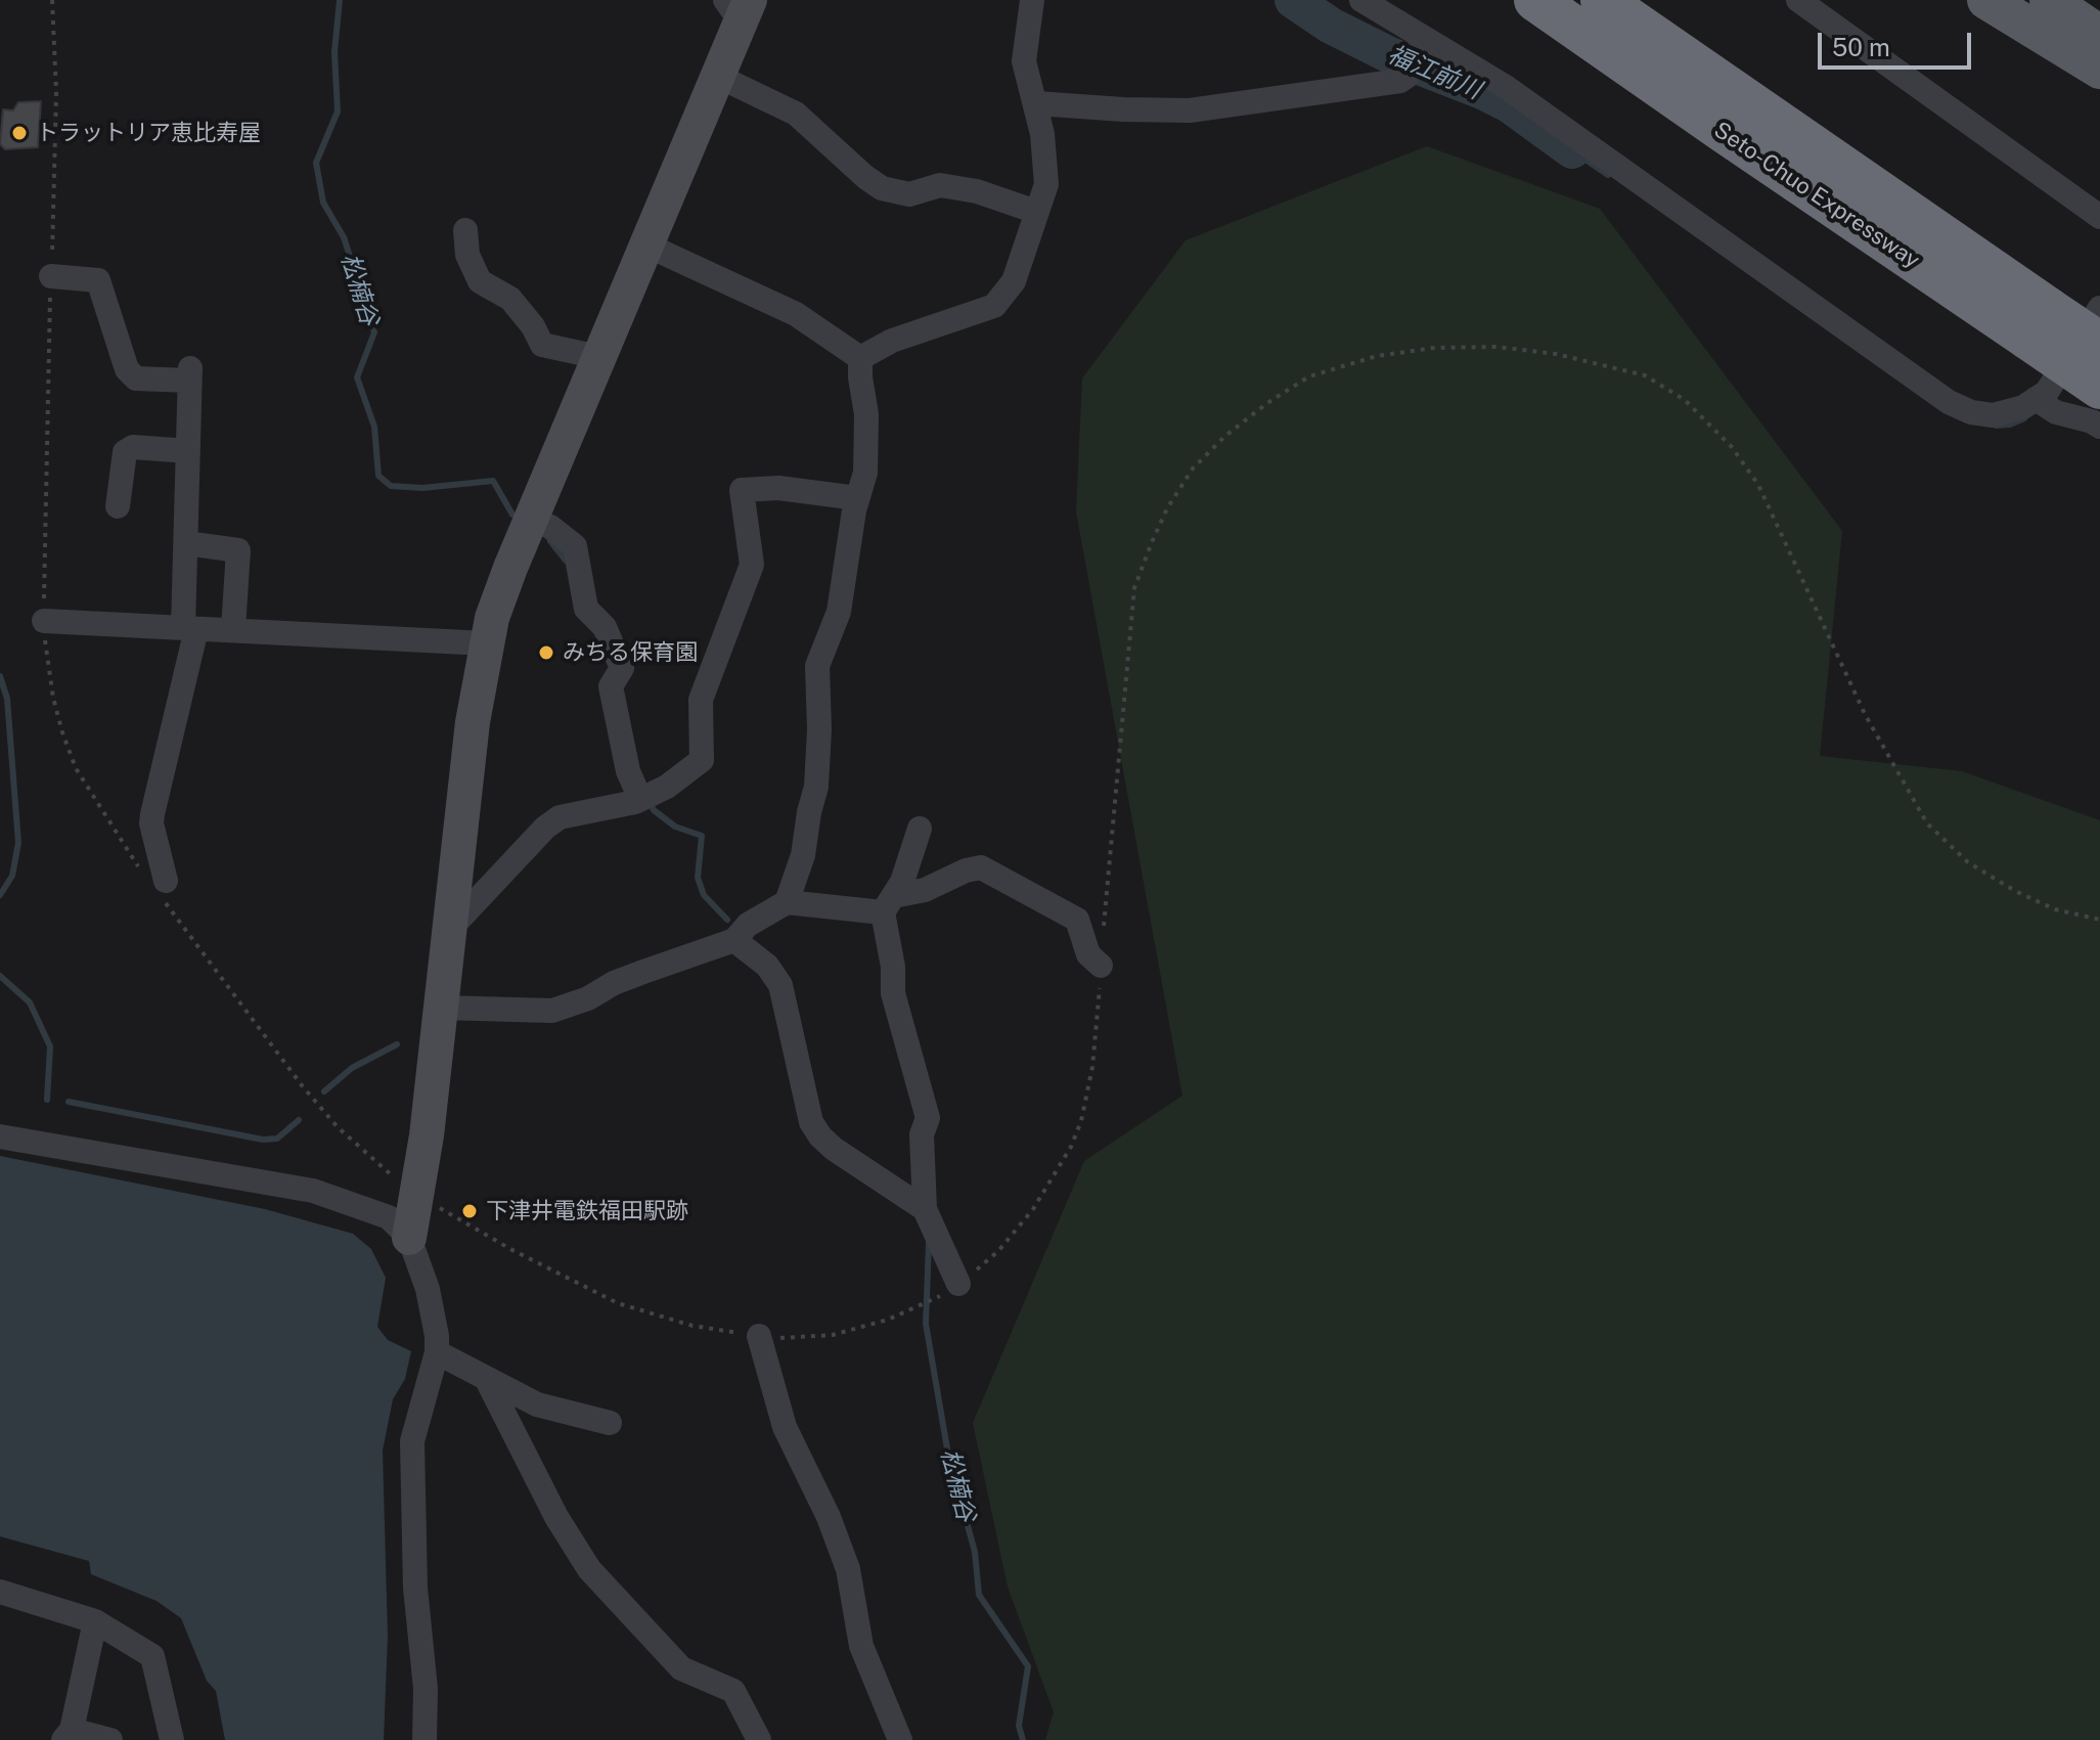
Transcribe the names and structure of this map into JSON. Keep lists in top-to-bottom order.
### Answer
{
  "streets": {
    "highway": ["Seto-Chuo Expressway"]
  },
  "water": ["福江前川", "松楠谷"],
  "places": ["トラットリア恵比寿屋", "みちる保育園", "下津井電鉄福田駅跡"],
  "scale_bar": "50 m"
}
